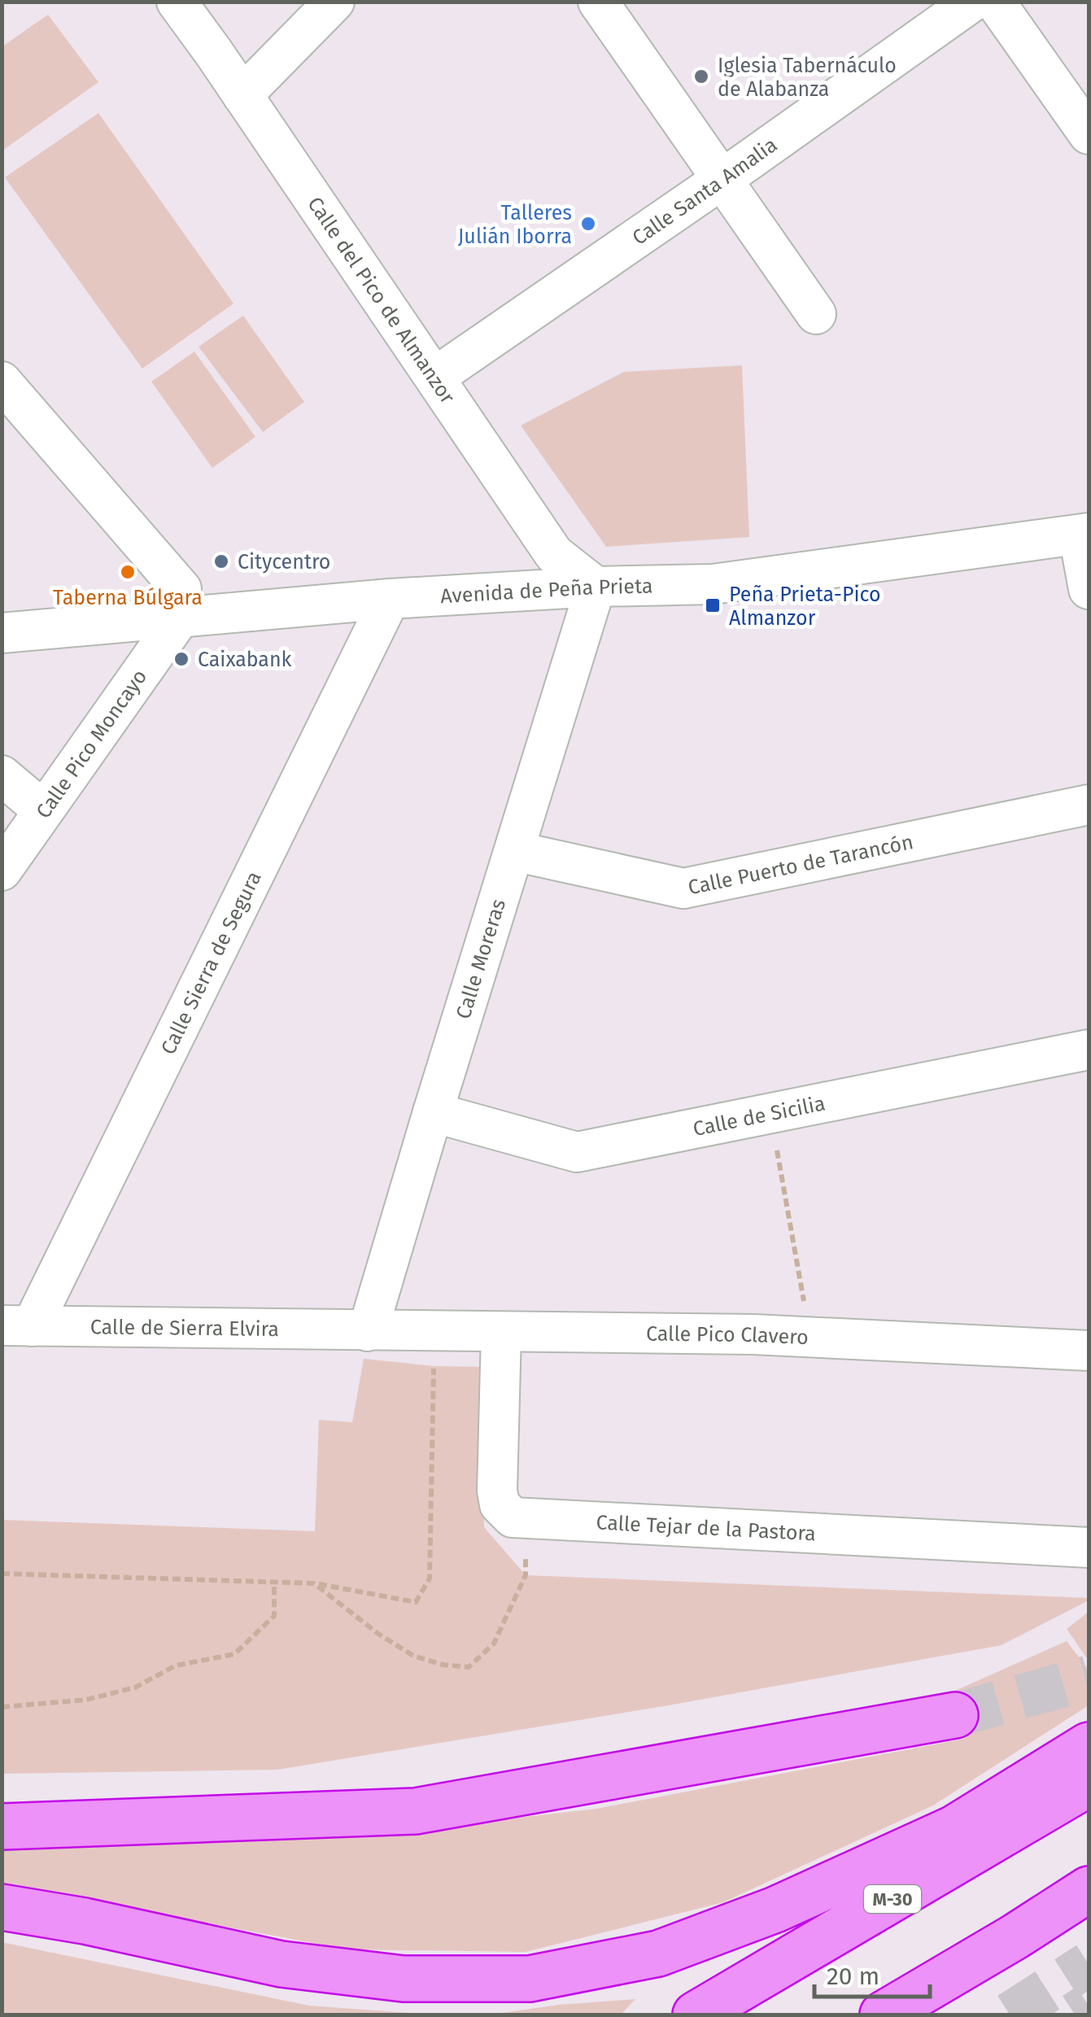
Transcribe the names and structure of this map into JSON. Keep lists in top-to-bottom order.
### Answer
{
  "streets": {
    "highway": ["M-30"],
    "street": [
      "Calle Santa Amalia",
      "Calle del Pico de Almanzor",
      "Avenida de Peña Prieta",
      "Calle Pico Moncayo",
      "Calle Puerto de Tarancón",
      "Calle Moreras",
      "Calle Sierra de Segura",
      "Calle de Sicilia",
      "Calle de Sierra Elvira",
      "Calle Pico Clavero",
      "Calle Tejar de la Pastora"
    ]
  },
  "crossings": [
    ["Calle Santa Amalia", "Calle del Pico de Almanzor"],
    ["Calle del Pico de Almanzor", "Avenida de Peña Prieta"],
    ["Calle del Pico de Almanzor", "Calle Moreras"],
    ["Avenida de Peña Prieta", "Calle Pico Moncayo"],
    ["Avenida de Peña Prieta", "Calle Moreras"],
    ["Avenida de Peña Prieta", "Calle Sierra de Segura"],
    ["Calle Puerto de Tarancón", "Calle Moreras"],
    ["Calle Moreras", "Calle de Sicilia"],
    ["Calle Moreras", "Calle de Sierra Elvira"],
    ["Calle Moreras", "Calle Pico Clavero"],
    ["Calle Sierra de Segura", "Calle de Sierra Elvira"],
    ["Calle de Sierra Elvira", "Calle Pico Clavero"]
  ],
  "places": {
    "other": [
      "Iglesia Tabernáculo de Alabanza",
      "Talleres Julián Iborra",
      "Citycentro",
      "Taberna Búlgara",
      "Caixabank"
    ],
    "transit": ["Peña Prieta-Pico Almanzor"]
  },
  "scale_bar": "20 m"
}
